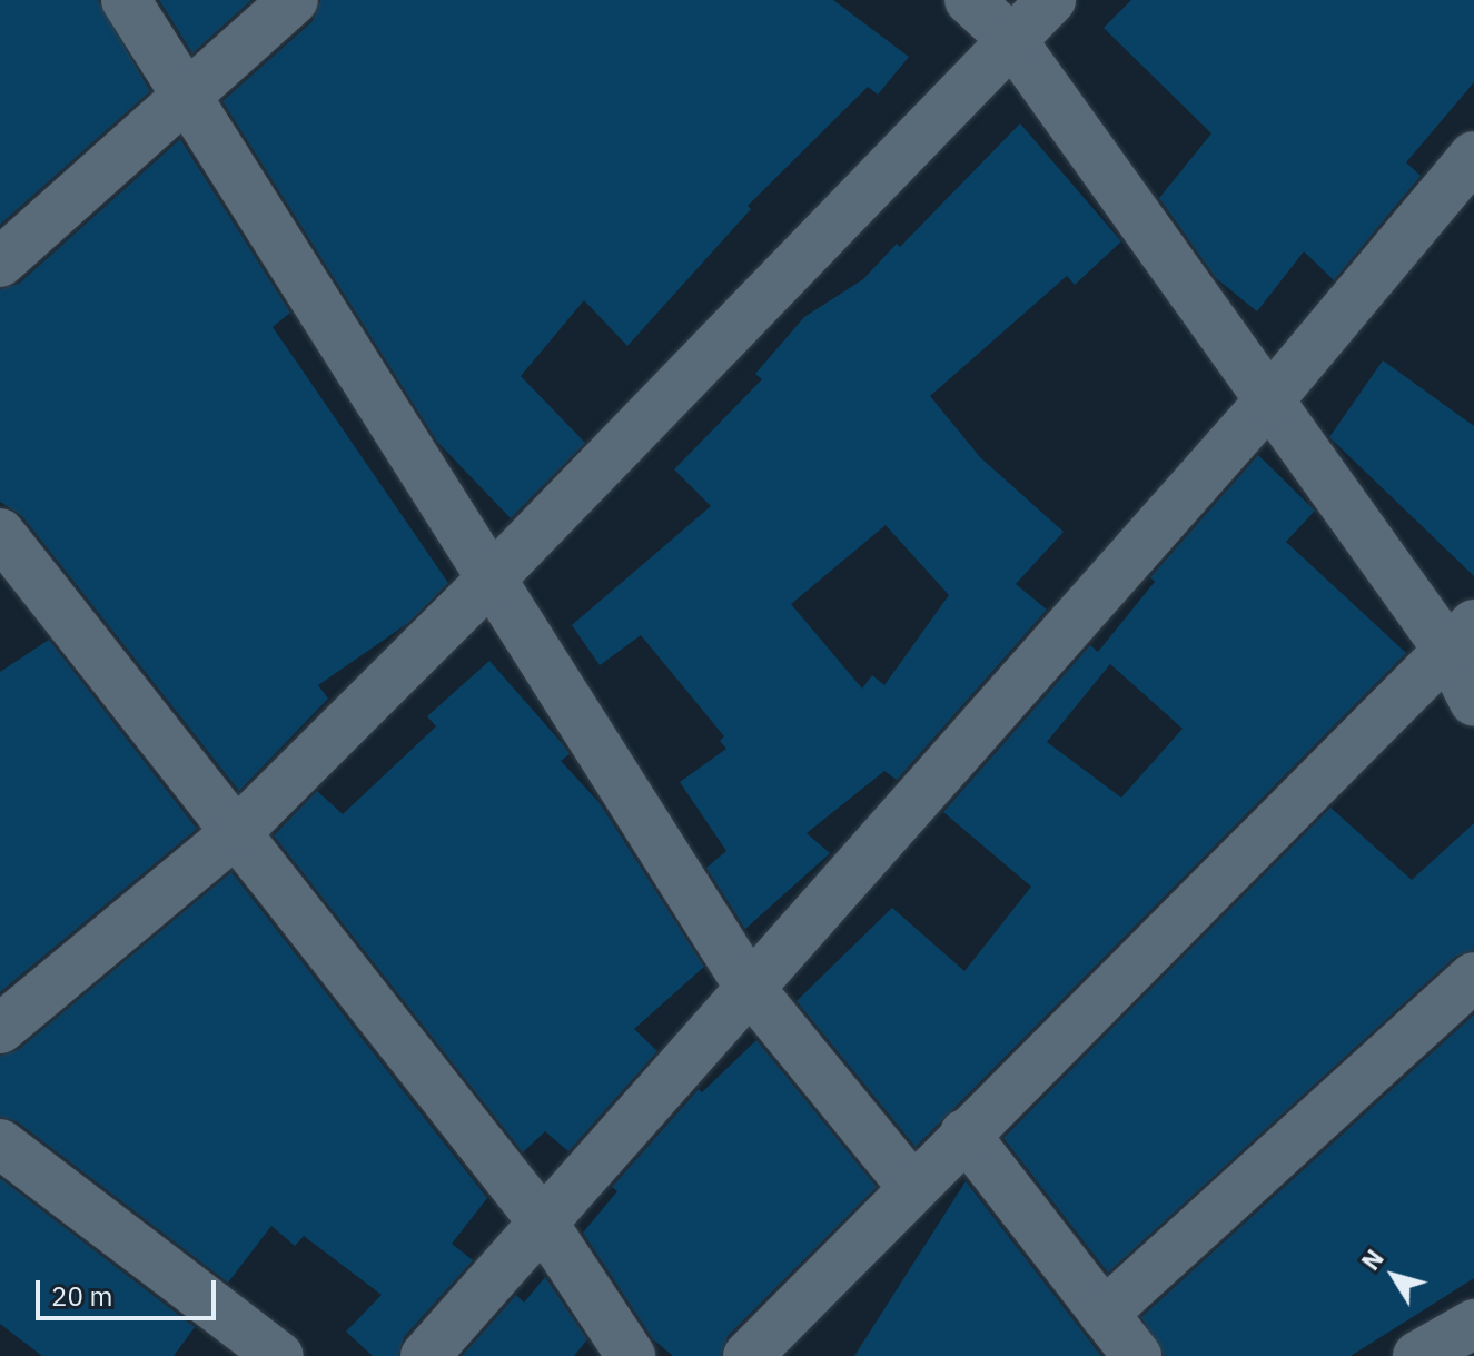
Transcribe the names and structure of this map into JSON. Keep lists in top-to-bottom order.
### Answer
{
  "scale_bar": "20 m",
  "north": "top left"
}
